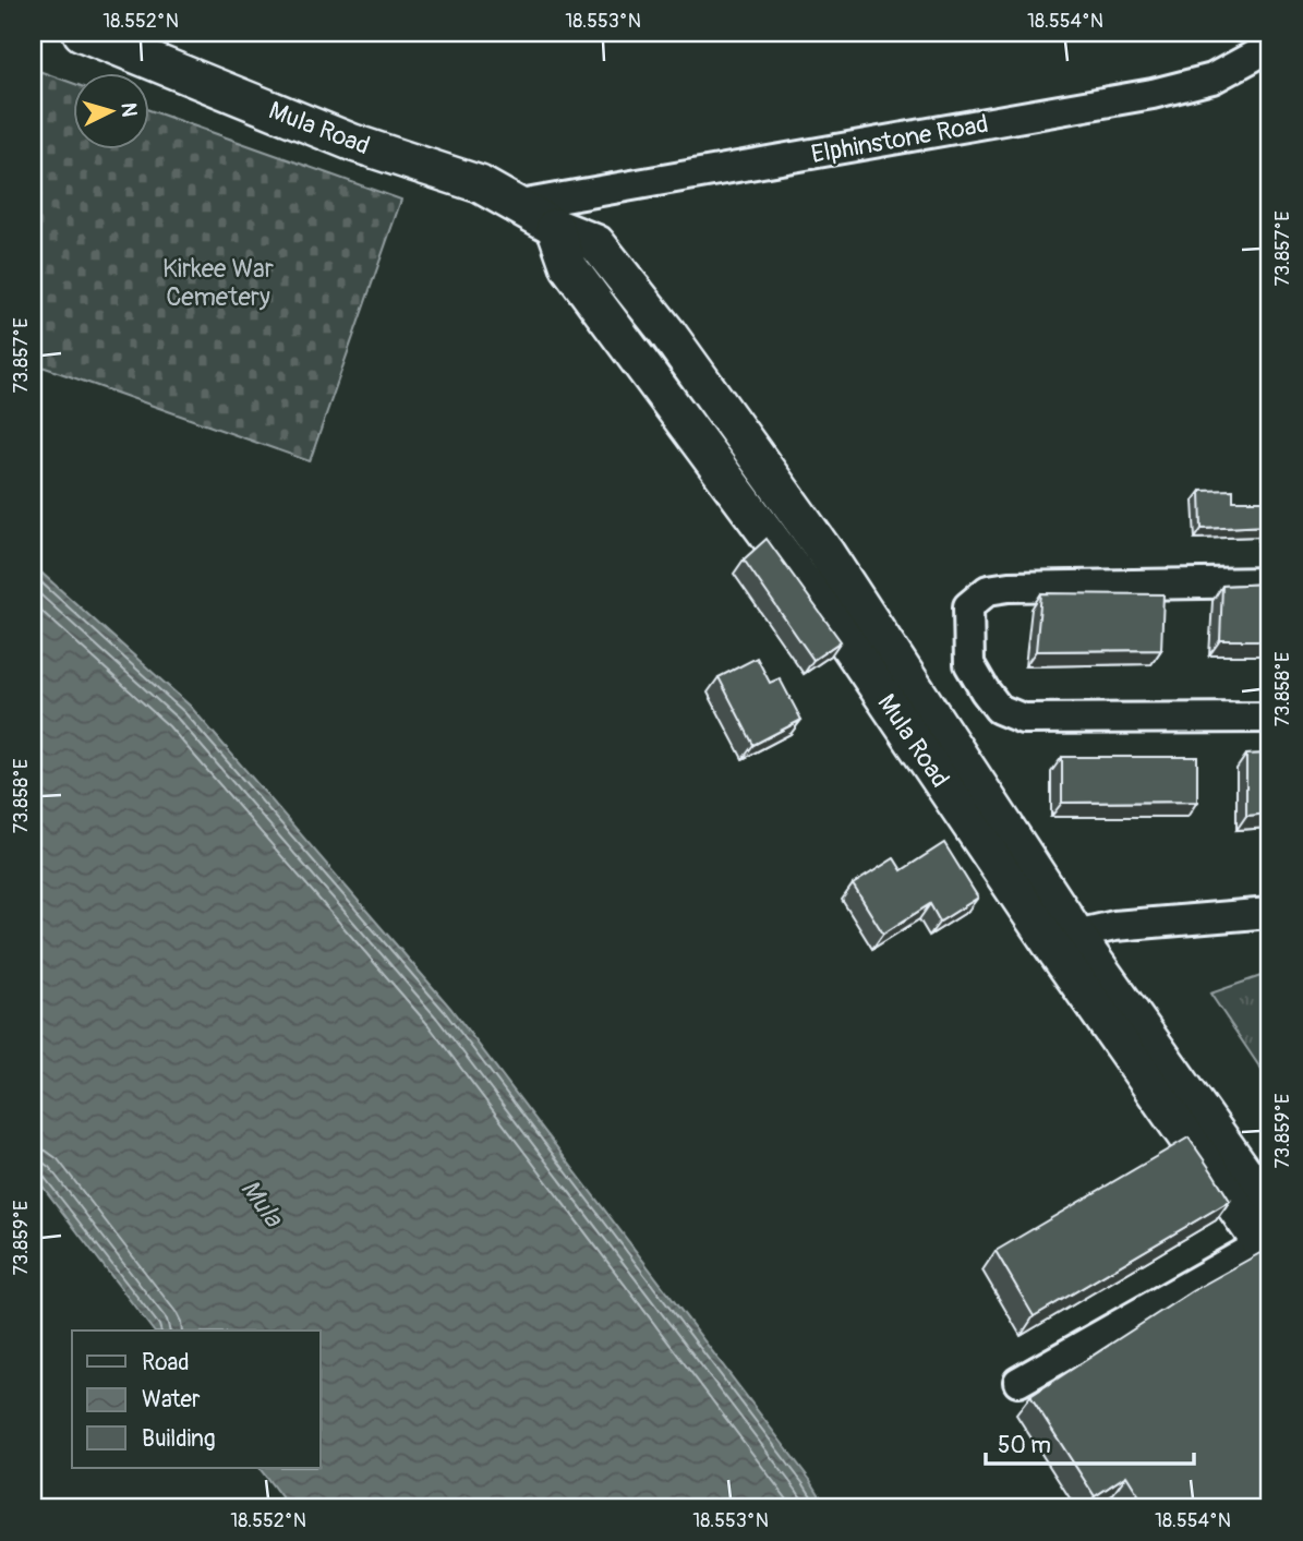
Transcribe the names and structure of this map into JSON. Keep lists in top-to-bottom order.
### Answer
{
  "streets": {
    "main road": ["Mula Road"],
    "street": ["Elphinstone Road"]
  },
  "crossings": [
    ["Mula Road", "Elphinstone Road"]
  ],
  "water": ["Mula"],
  "parks": ["Kirkee War Cemetery"],
  "legend": ["Road", "Water", "Building"],
  "scale_bar": "50 m",
  "north": "right",
  "coordinates": [
    "18.552°N",
    "18.553°N",
    "18.554°N",
    "73.857°E",
    "73.858°E",
    "73.859°E"
  ]
}
